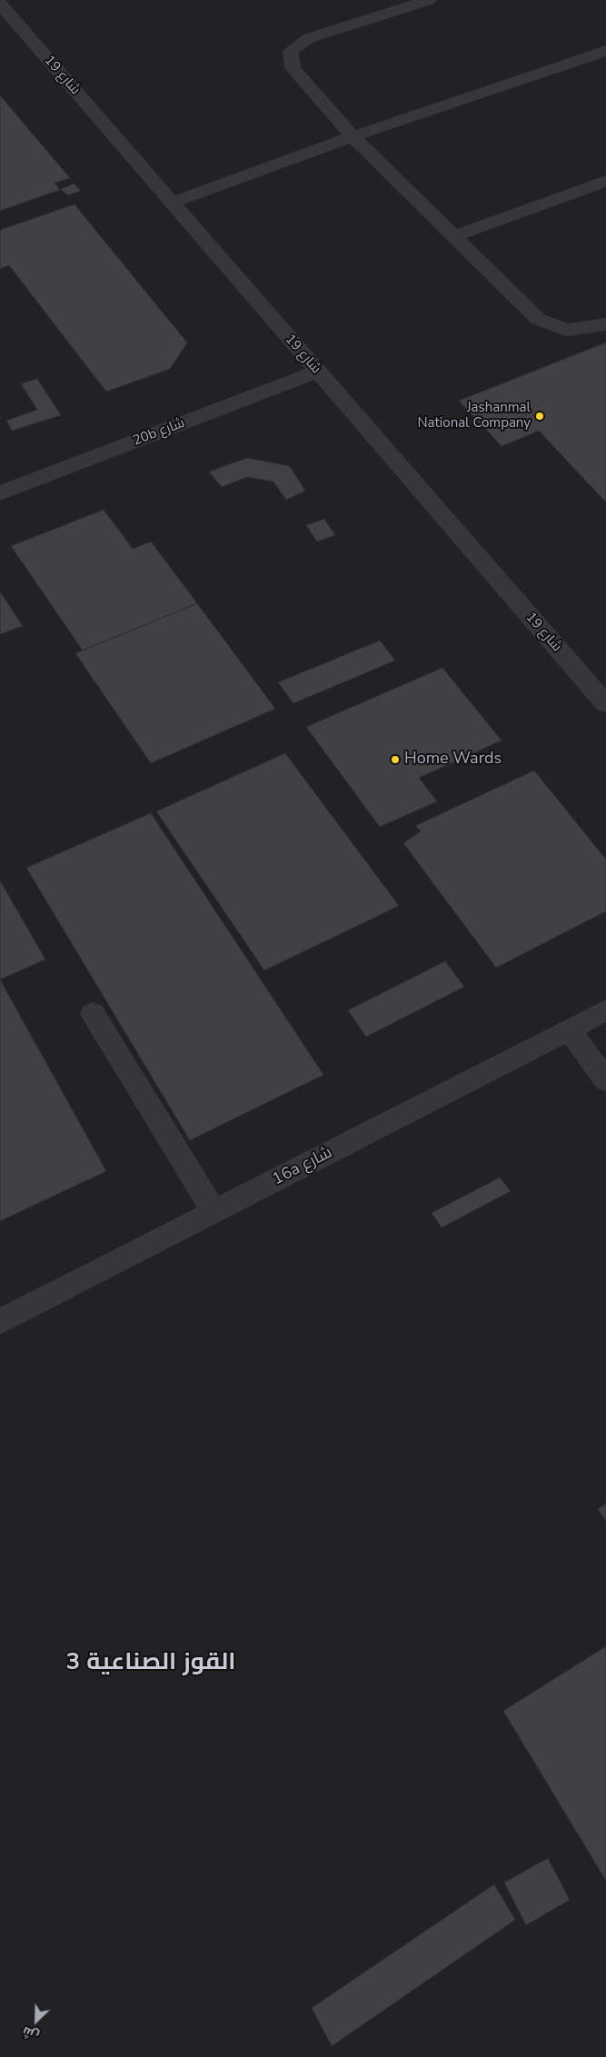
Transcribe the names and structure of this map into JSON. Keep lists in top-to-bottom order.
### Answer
{
  "streets": {
    "lane": ["شارع 19", "20b شارع", "16a شارع"]
  },
  "crossings": [
    ["شارع 19", "20b شارع"]
  ],
  "districts": ["القوز الصناعية 3"],
  "places": ["Jashanmal National Company", "Home Wards"],
  "north": "bottom left"
}
